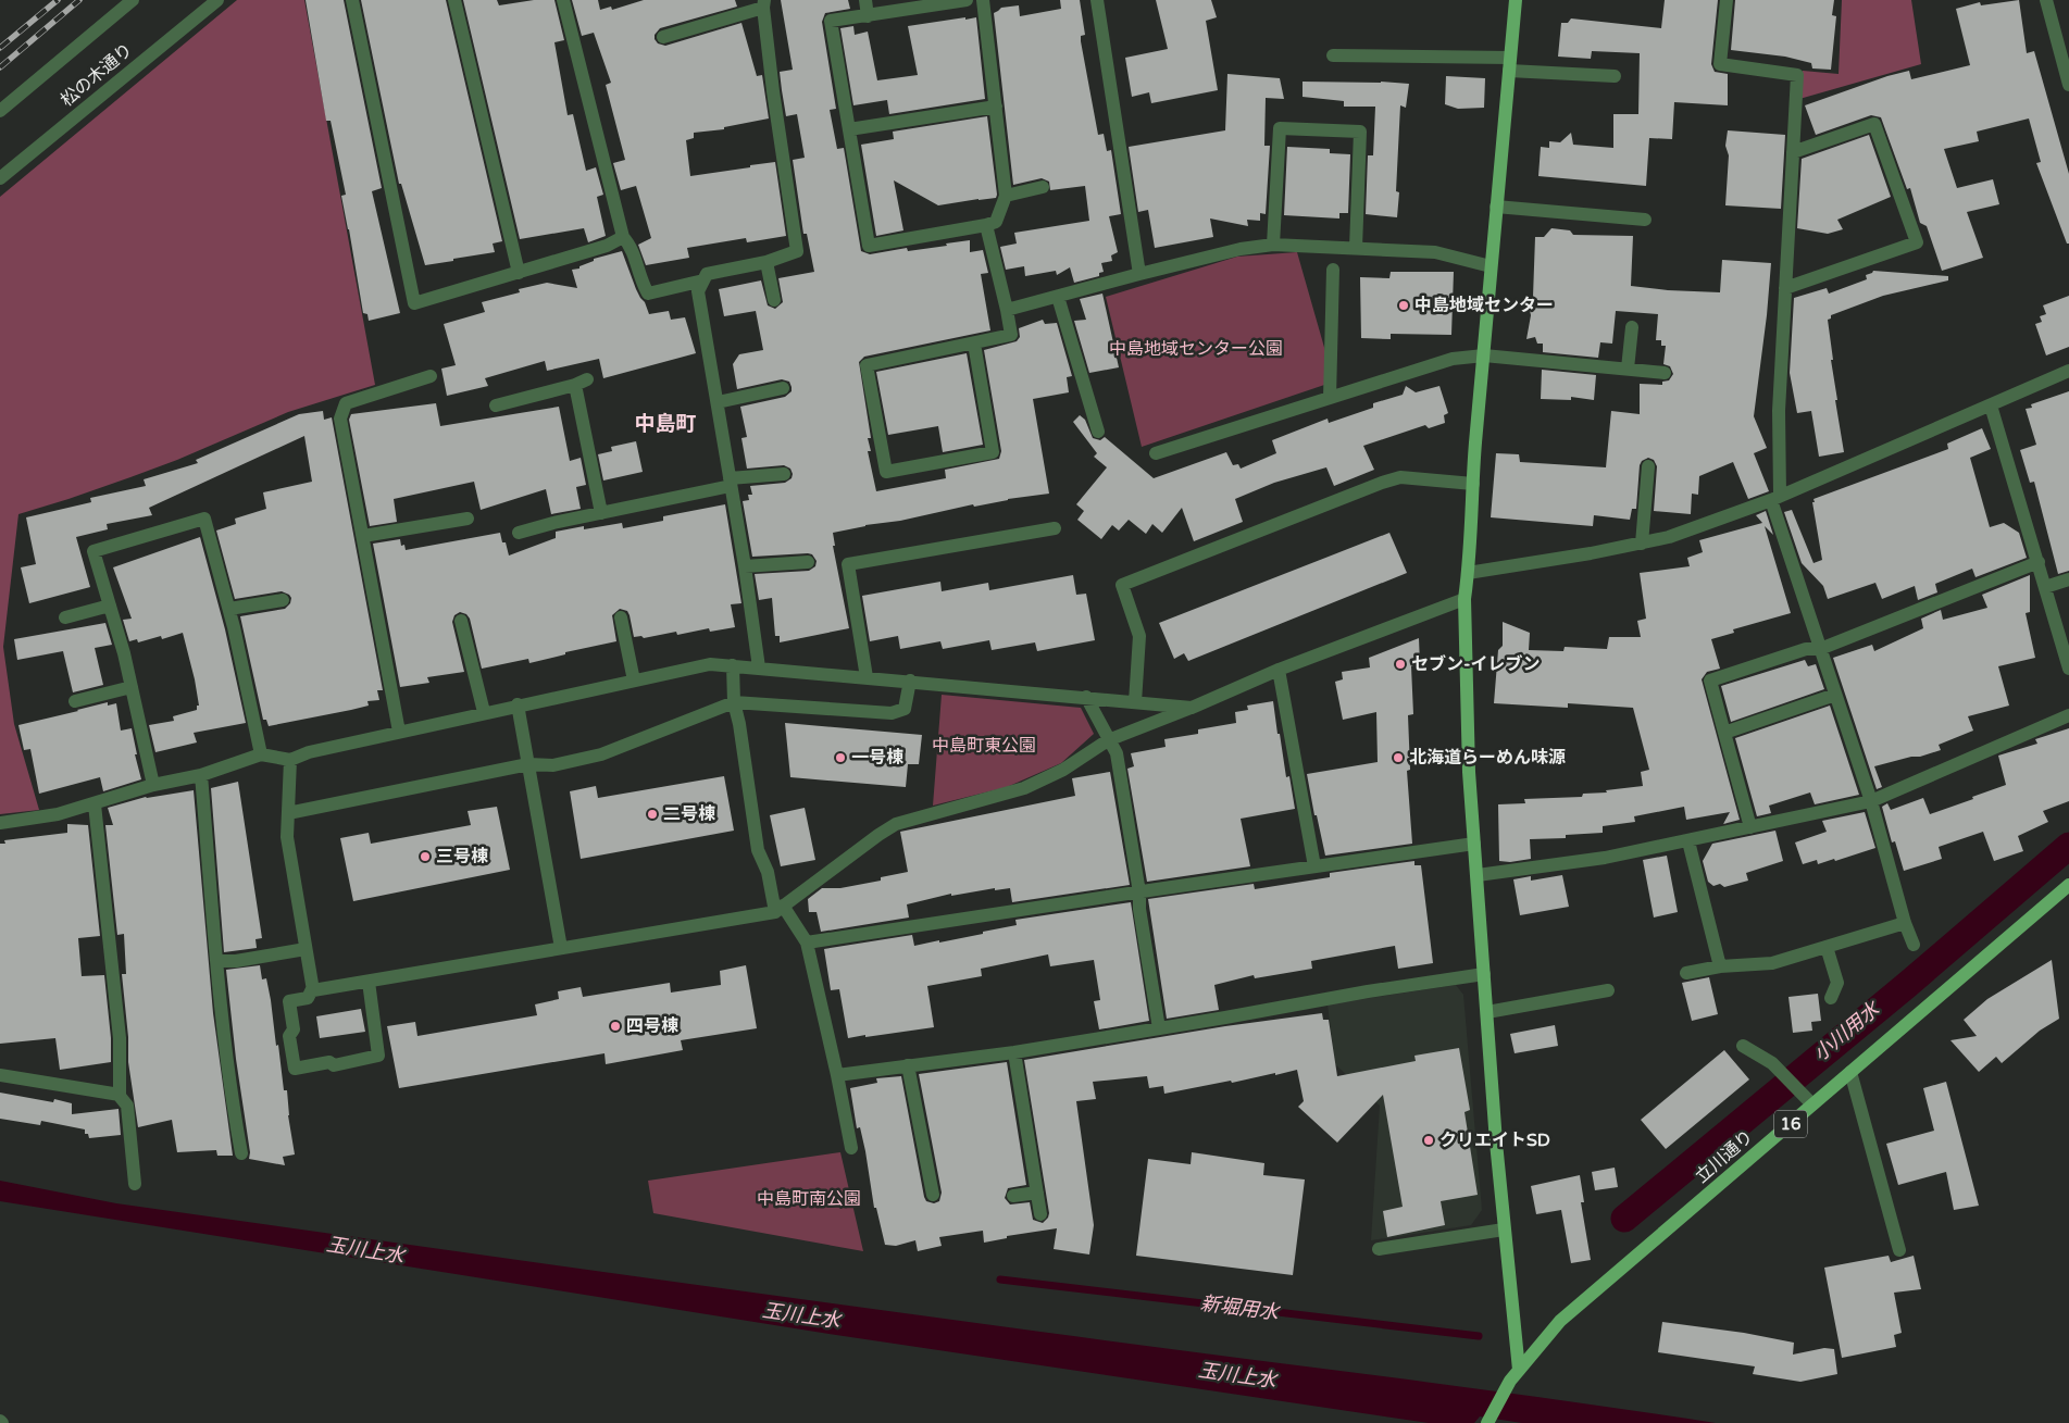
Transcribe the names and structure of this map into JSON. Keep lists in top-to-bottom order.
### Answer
{
  "streets": {
    "main road": ["16", "立川通り"],
    "street": ["松の木通り"]
  },
  "crossings": [
    ["16", "立川通り"]
  ],
  "districts": ["中島町"],
  "water": ["小川用水", "玉川上水", "新堀用水"],
  "parks": ["中島地域センター公園", "中島町東公園", "中島町南公園"],
  "places": [
    "中島地域センター",
    "セブン-イレブン",
    "一号棟",
    "北海道らーめん味源",
    "二号棟",
    "三号棟",
    "四号棟",
    "クリエイトSD"
  ]
}
